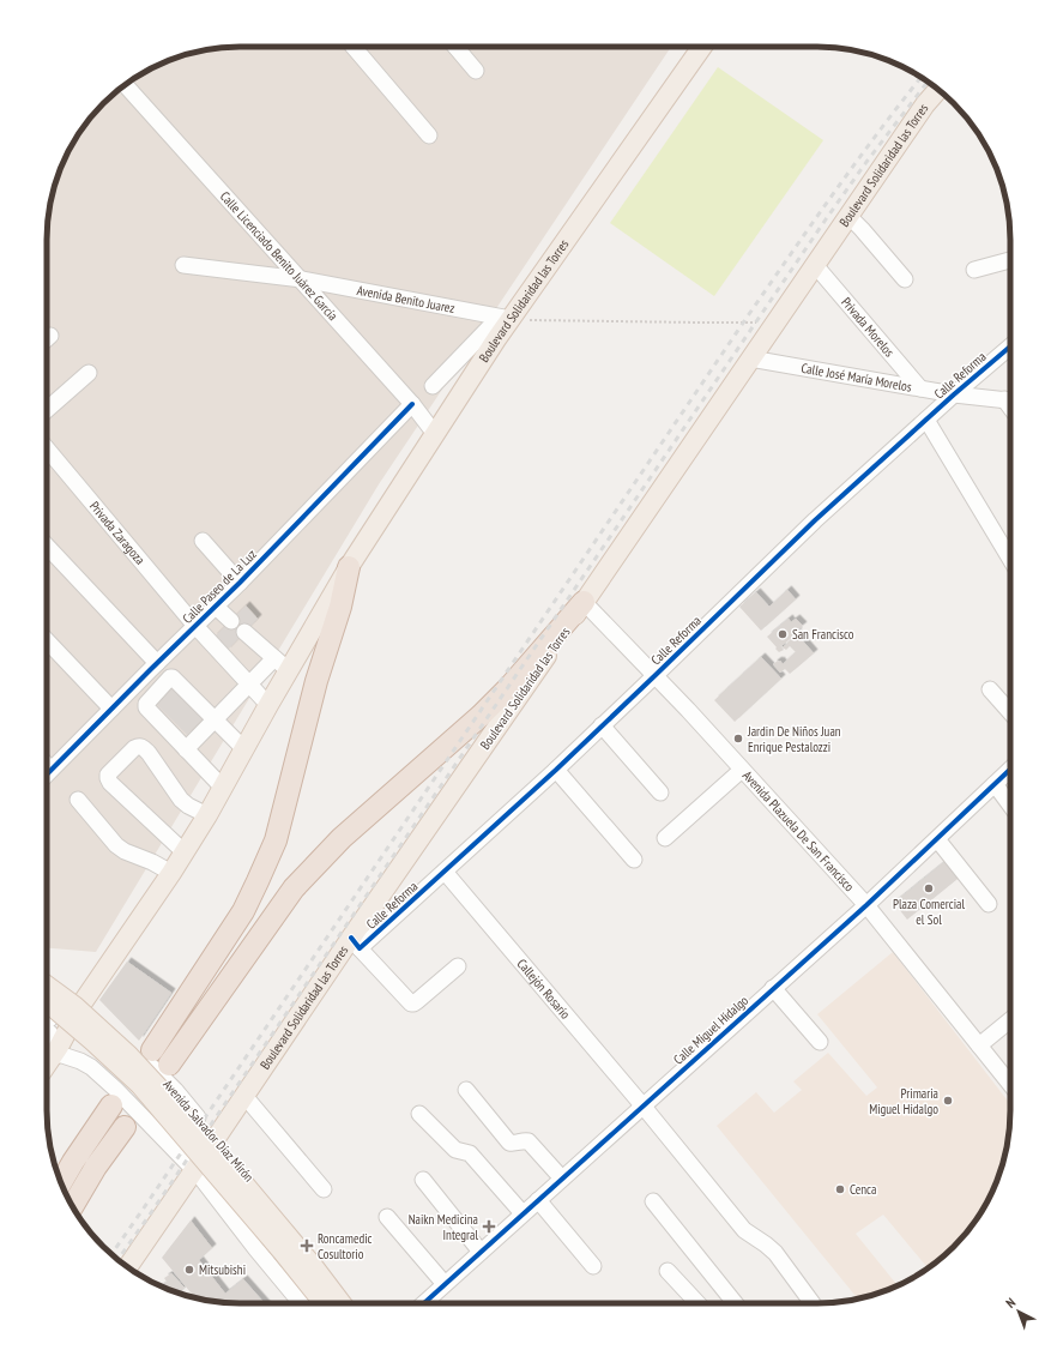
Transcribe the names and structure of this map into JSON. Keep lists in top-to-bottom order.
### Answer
{
  "streets": {
    "highway": ["Boulevard Solidaridad las Torres"],
    "main road": ["Avenida Salvador Díaz Mirón"],
    "street": [
      "Calle Licenciado Benito Juárez García",
      "Avenida Benito Juarez",
      "Privada Morelos",
      "Calle Reforma",
      "Calle José María Morelos",
      "Privada Zaragoza",
      "Calle Paseo de La Luz",
      "Avenida Plazuela De San Francisco",
      "Callejón Rosario",
      "Calle Miguel Hidalgo"
    ]
  },
  "crossings": [
    ["Boulevard Solidaridad las Torres", "Calle Licenciado Benito Juárez García"],
    ["Boulevard Solidaridad las Torres", "Avenida Benito Juarez"],
    ["Boulevard Solidaridad las Torres", "Privada Morelos"],
    ["Boulevard Solidaridad las Torres", "Calle Reforma"],
    ["Boulevard Solidaridad las Torres", "Calle José María Morelos"],
    ["Boulevard Solidaridad las Torres", "Privada Zaragoza"],
    ["Boulevard Solidaridad las Torres", "Avenida Plazuela De San Francisco"],
    ["Boulevard Solidaridad las Torres", "Avenida Salvador Díaz Mirón"],
    ["Calle Licenciado Benito Juárez García", "Avenida Benito Juarez"],
    ["Calle Licenciado Benito Juárez García", "Calle Paseo de La Luz"],
    ["Privada Morelos", "Calle José María Morelos"],
    ["Calle Reforma", "Calle José María Morelos"],
    ["Calle Reforma", "Avenida Plazuela De San Francisco"],
    ["Calle Reforma", "Callejón Rosario"],
    ["Privada Zaragoza", "Calle Paseo de La Luz"],
    ["Avenida Plazuela De San Francisco", "Calle Miguel Hidalgo"],
    ["Callejón Rosario", "Calle Miguel Hidalgo"]
  ],
  "places": {
    "other": [
      "San Francisco",
      "Jardin De Niños Juan Enrique Pestalozzi",
      "Plaza Comercial el Sol",
      "Primaria Miguel Hidalgo",
      "Cenca",
      "Mitsubishi"
    ],
    "health": ["Naikn Medicina Integral", "Roncamedic Cosultorio"]
  },
  "north": "top left"
}
